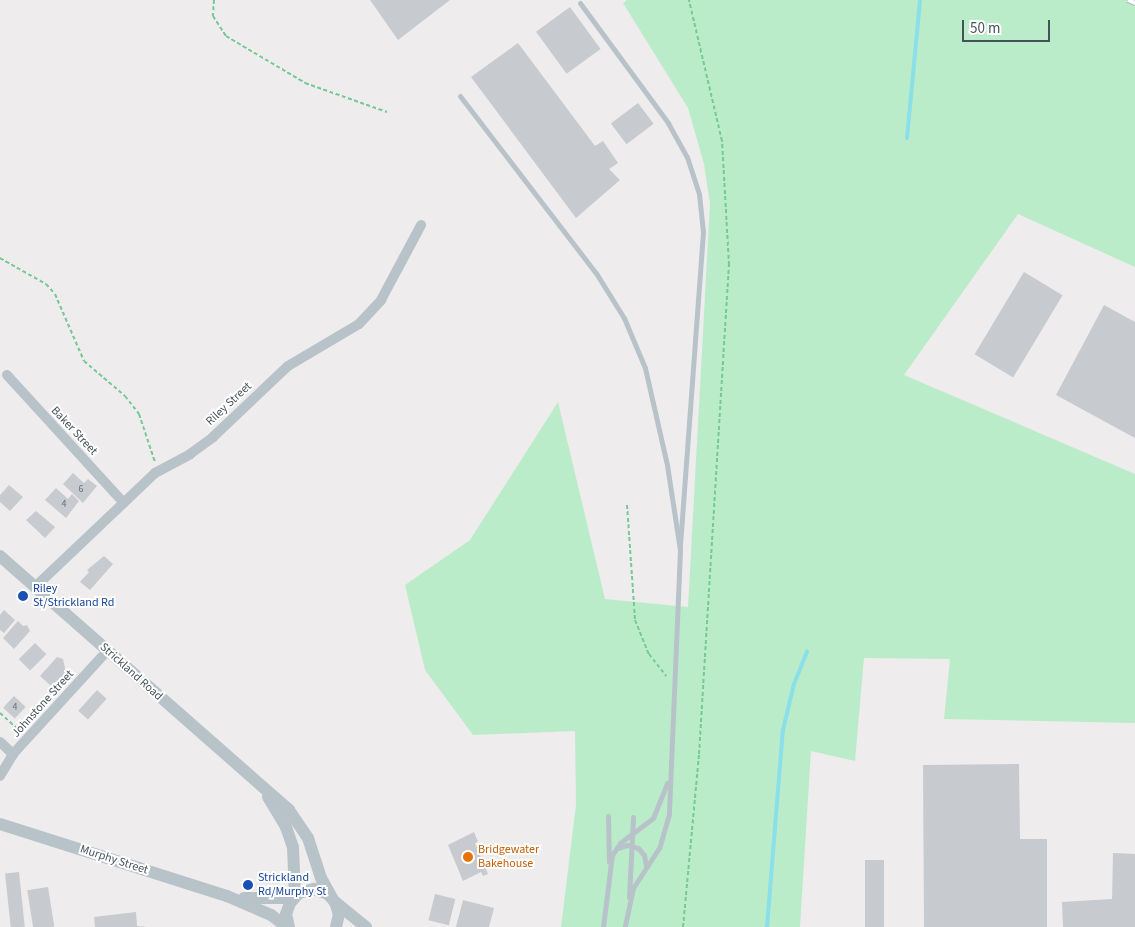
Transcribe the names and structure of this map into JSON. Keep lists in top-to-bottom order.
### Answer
{
  "streets": {
    "street": [
      "Riley Street",
      "Baker Street",
      "Strickland Road",
      "Johnstone Street",
      "Murphy Street"
    ]
  },
  "crossings": [
    ["Riley Street", "Baker Street"],
    ["Riley Street", "Strickland Road"],
    ["Strickland Road", "Johnstone Street"],
    ["Strickland Road", "Murphy Street"]
  ],
  "places": ["Riley St/Strickland Rd", "Bridgewater Bakehouse", "Strickland Rd/Murphy St"],
  "house_numbers": ["6", "4", "4"],
  "scale_bar": "50 m"
}
